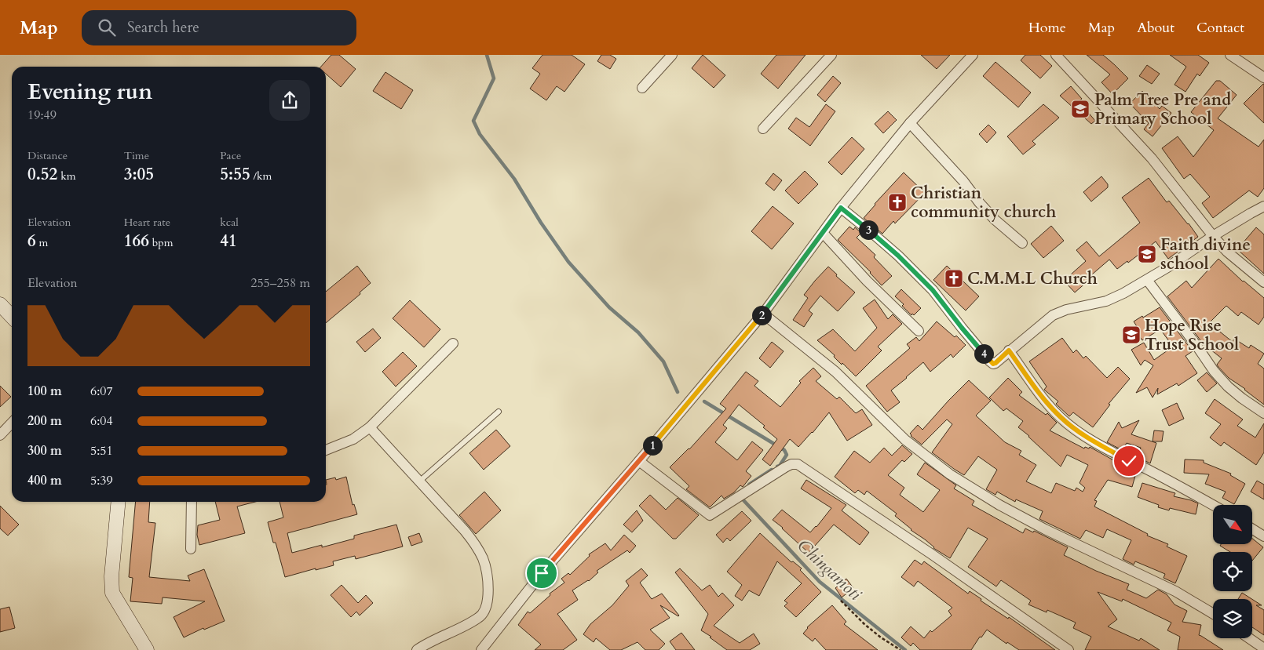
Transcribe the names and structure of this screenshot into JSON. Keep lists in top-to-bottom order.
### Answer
{
  "water": ["Chingamoti"],
  "places": {
    "school or university": ["Palm Tree Pre and Primary School", "Faith divine school", "Hope Rise Trust School"],
    "church": ["Christian community church", "C.M.M.L Church"]
  },
  "north": "bottom right",
  "page": {
    "header": "Map",
    "search": "Search here",
    "nav": [
      "Home",
      "Map",
      "About",
      "Contact"
    ],
    "heading": ["Evening run", "19:49"],
    "stats": [
      ["Distance", "0.52 km"],
      ["Time", "3:05"],
      ["Pace", "5:55 /km"],
      ["Elevation", "6 m"],
      ["Heart rate", "166 bpm"],
      ["kcal", "41"]
    ],
    "pins": [
      "3",
      "2",
      "4",
      "1"
    ],
    "chart": ["Elevation", "255–258 m"],
    "list": [
      {
        "name": "100 m",
        "note": "6:07"
      },
      {
        "name": "200 m",
        "note": "6:04"
      },
      {
        "name": "300 m",
        "note": "5:51"
      },
      {
        "name": "400 m",
        "note": "5:39"
      }
    ]
  }
}
